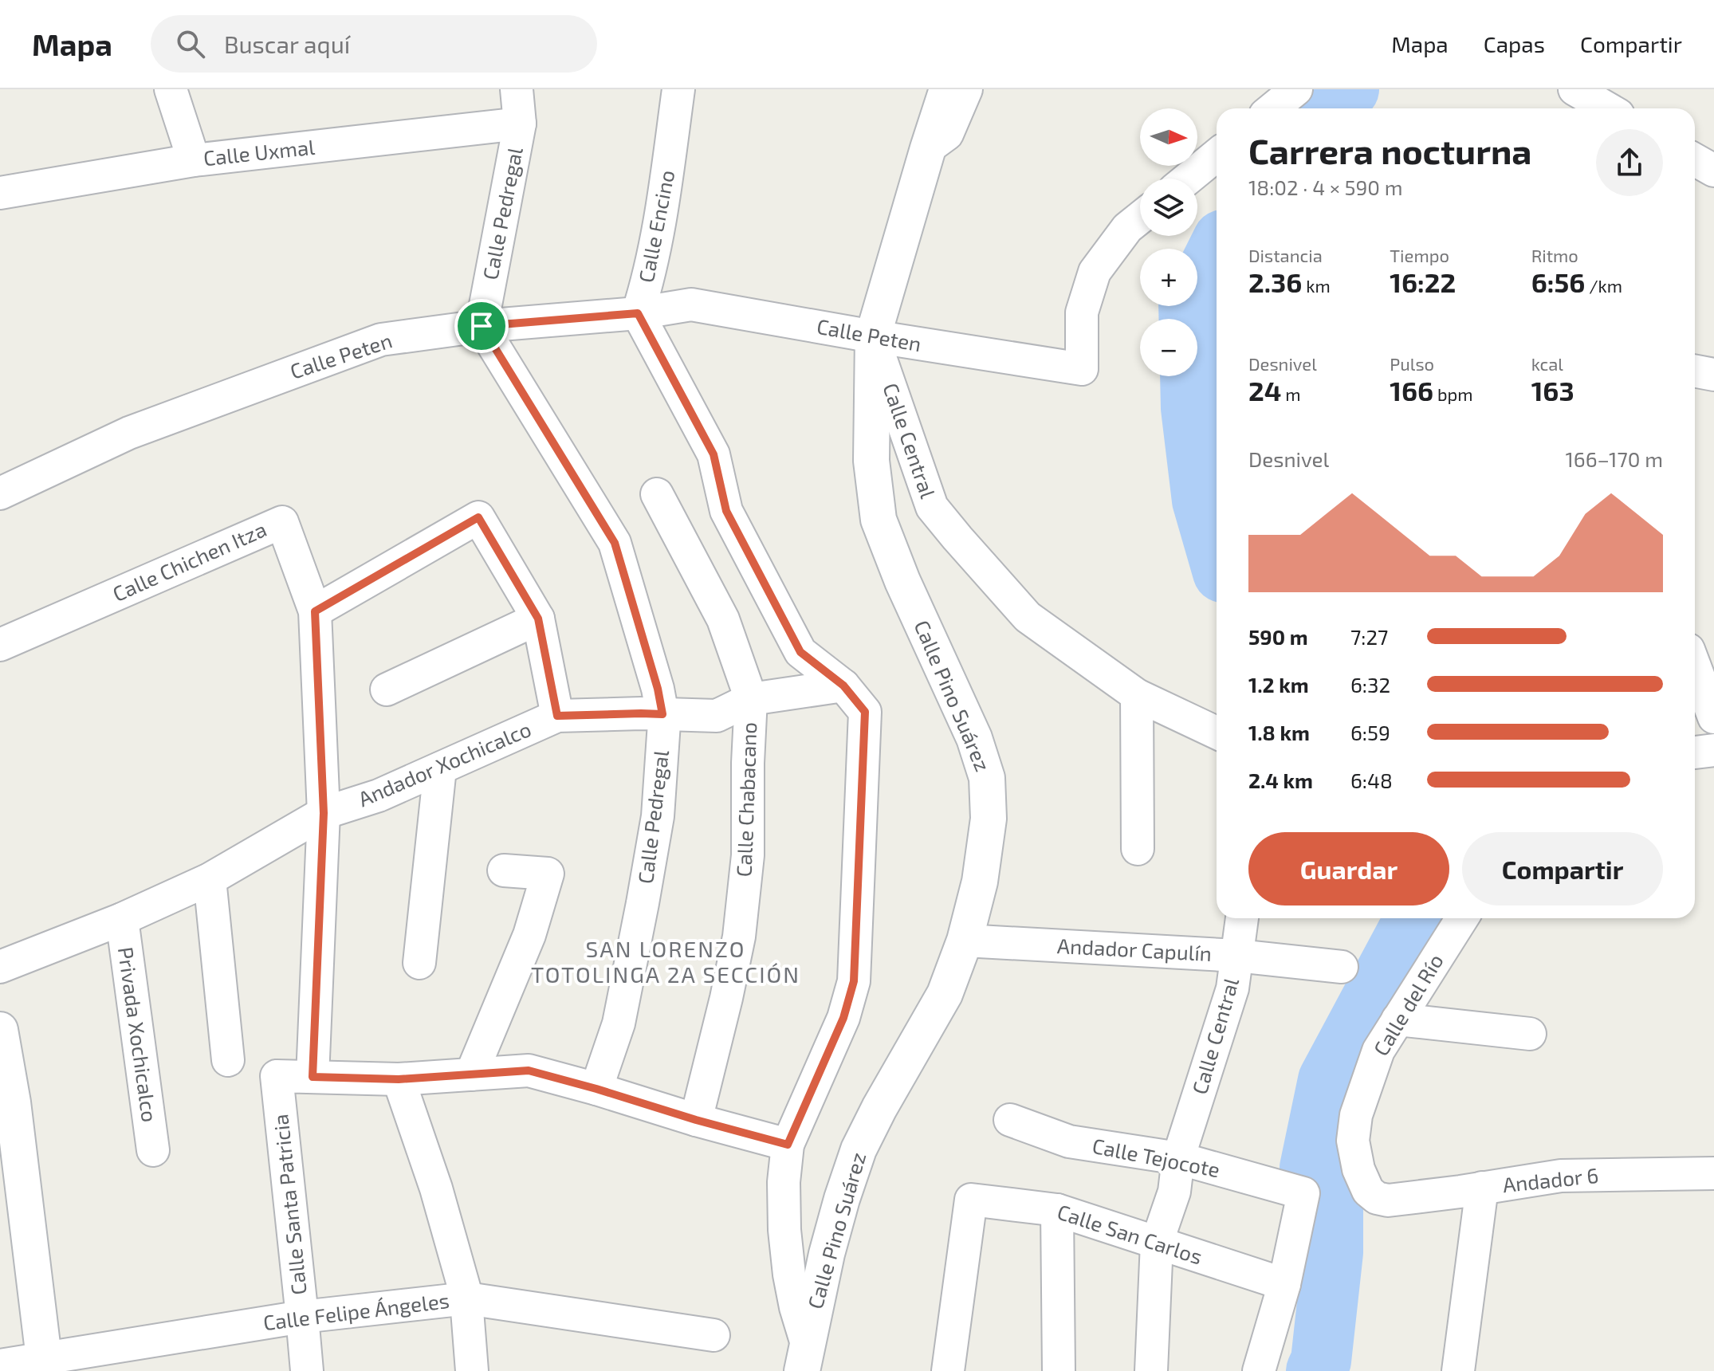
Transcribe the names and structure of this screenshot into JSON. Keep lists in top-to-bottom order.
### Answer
{
  "streets": {
    "street": [
      "Calle Uxmal",
      "Calle Pedregal",
      "Calle Encino",
      "Calle Peten",
      "Calle Central",
      "Calle Chichen Itza",
      "Calle Pino Suárez",
      "Andador Xochicalco",
      "Calle Chabacano",
      "Andador Capulín",
      "Calle del Río",
      "Privada Xochicalco",
      "Calle Tejocote",
      "Andador 6",
      "Calle Santa Patricia",
      "Calle San Carlos",
      "Calle Felipe Ángeles"
    ]
  },
  "crossings": [
    ["Calle Uxmal", "Calle Pedregal"],
    ["Calle Pedregal", "Calle Peten"],
    ["Calle Pedregal", "Andador Xochicalco"],
    ["Calle Encino", "Calle Peten"],
    ["Calle Peten", "Calle Central"],
    ["Calle Peten", "Calle Pino Suárez"],
    ["Calle Central", "Calle Pino Suárez"],
    ["Calle Central", "Andador Capulín"],
    ["Calle Central", "Calle Tejocote"],
    ["Calle Central", "Calle San Carlos"],
    ["Calle Chichen Itza", "Andador Xochicalco"],
    ["Calle Chichen Itza", "Calle Santa Patricia"],
    ["Calle Pino Suárez", "Andador Capulín"],
    ["Andador Xochicalco", "Calle Chabacano"],
    ["Andador Xochicalco", "Privada Xochicalco"],
    ["Calle del Río", "Andador 6"],
    ["Calle Tejocote", "Calle San Carlos"],
    ["Calle Santa Patricia", "Calle Felipe Ángeles"]
  ],
  "districts": ["SAN LORENZO TOTOLINGA 2A SECCIÓN"],
  "north": "right",
  "page": {
    "header": "Mapa",
    "search": "Buscar aquí",
    "nav": ["Mapa", "Capas", "Compartir"],
    "map_buttons": ["+", "−"],
    "heading": ["Carrera nocturna", "18:02 · 4 × 590 m"],
    "stats": [
      ["Distancia", "2.36 km"],
      ["Tiempo", "16:22"],
      ["Ritmo", "6:56 /km"],
      ["Desnivel", "24 m"],
      ["Pulso", "166 bpm"],
      ["kcal", "163"]
    ],
    "chart": ["Desnivel", "166–170 m"],
    "list": [
      {
        "name": "590 m",
        "note": "7:27"
      },
      {
        "name": "1.2 km",
        "note": "6:32"
      },
      {
        "name": "1.8 km",
        "note": "6:59"
      },
      {
        "name": "2.4 km",
        "note": "6:48"
      }
    ],
    "buttons": ["Guardar", "Compartir"]
  }
}
